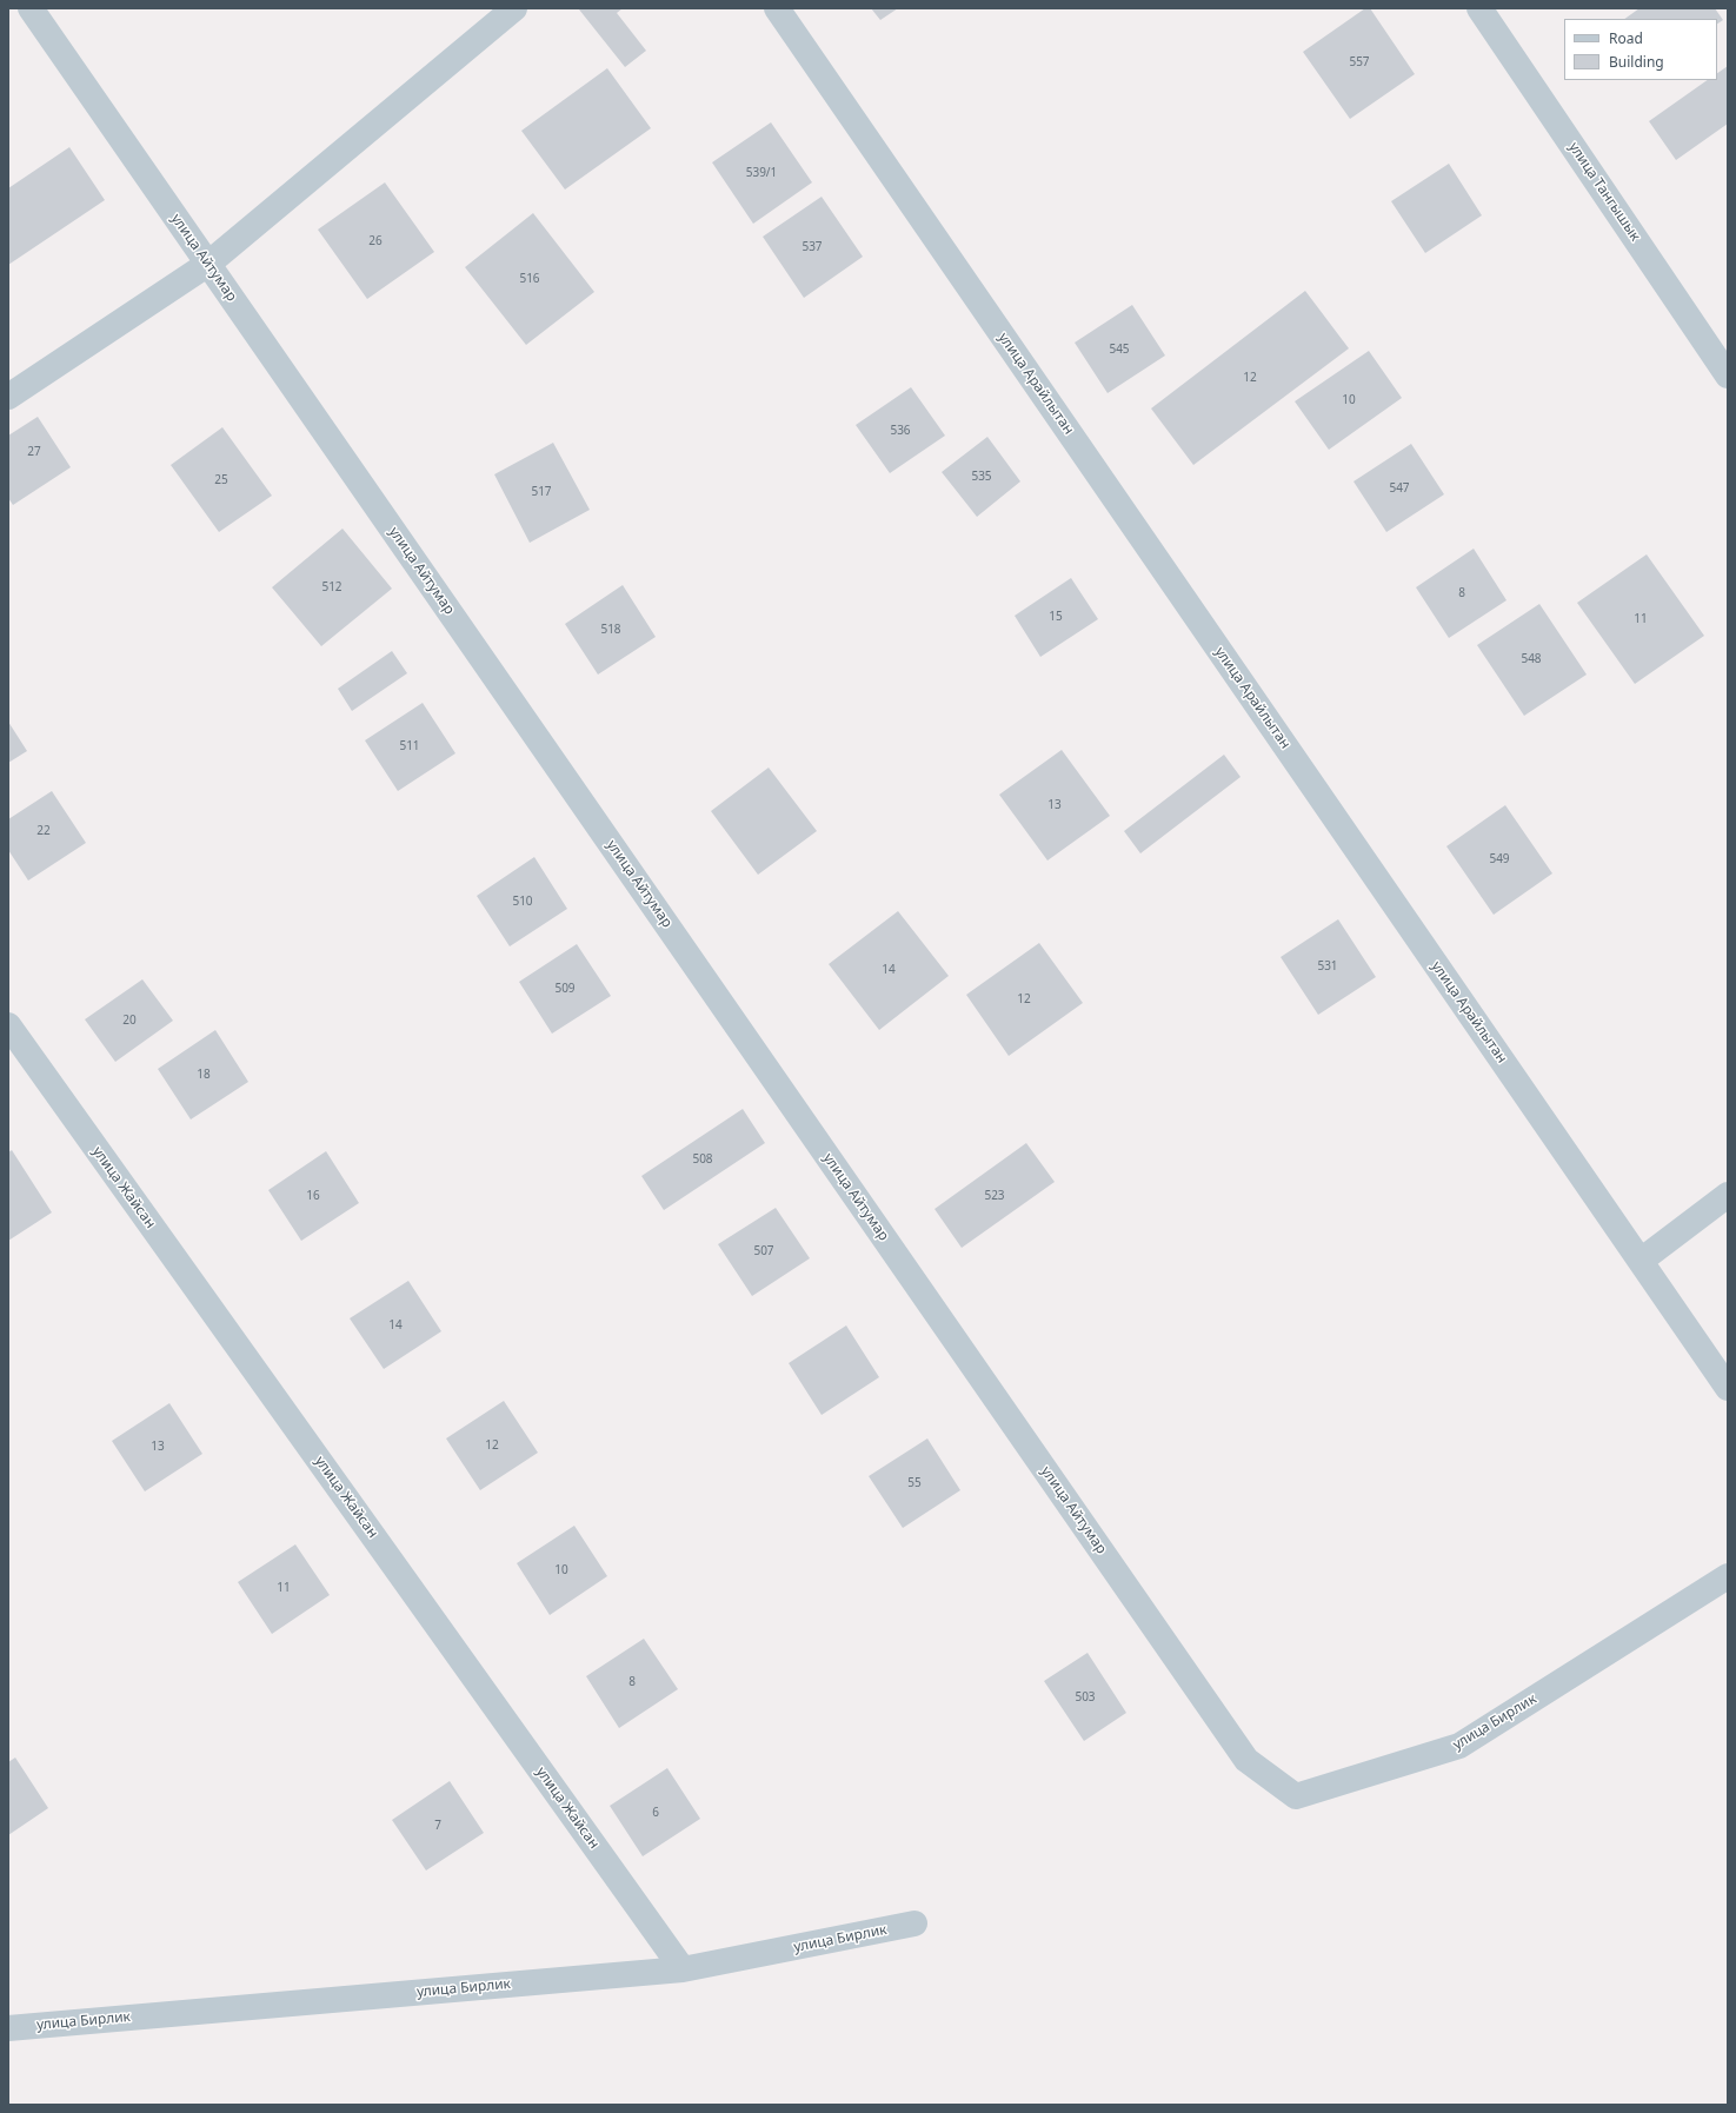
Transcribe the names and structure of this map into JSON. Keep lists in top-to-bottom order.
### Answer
{
  "streets": {
    "street": [
      "улица Тангышык",
      "улица Айтумар",
      "улица Арайлытан",
      "улица Жайсан",
      "улица Бирлик"
    ]
  },
  "crossings": [
    ["улица Айтумар", "улица Бирлик"],
    ["улица Жайсан", "улица Бирлик"]
  ],
  "house_numbers": [
    "557",
    "539/1",
    "26",
    "537",
    "516",
    "545",
    "12",
    "10",
    "536",
    "27",
    "535",
    "25",
    "547",
    "517",
    "512",
    "8",
    "15",
    "11",
    "518",
    "548",
    "511",
    "13",
    "22",
    "549",
    "510",
    "531",
    "14",
    "509",
    "12",
    "20",
    "18",
    "508",
    "16",
    "523",
    "507",
    "14",
    "12",
    "13",
    "55",
    "10",
    "11",
    "8",
    "503",
    "6",
    "7"
  ],
  "legend": ["Road", "Building"]
}
